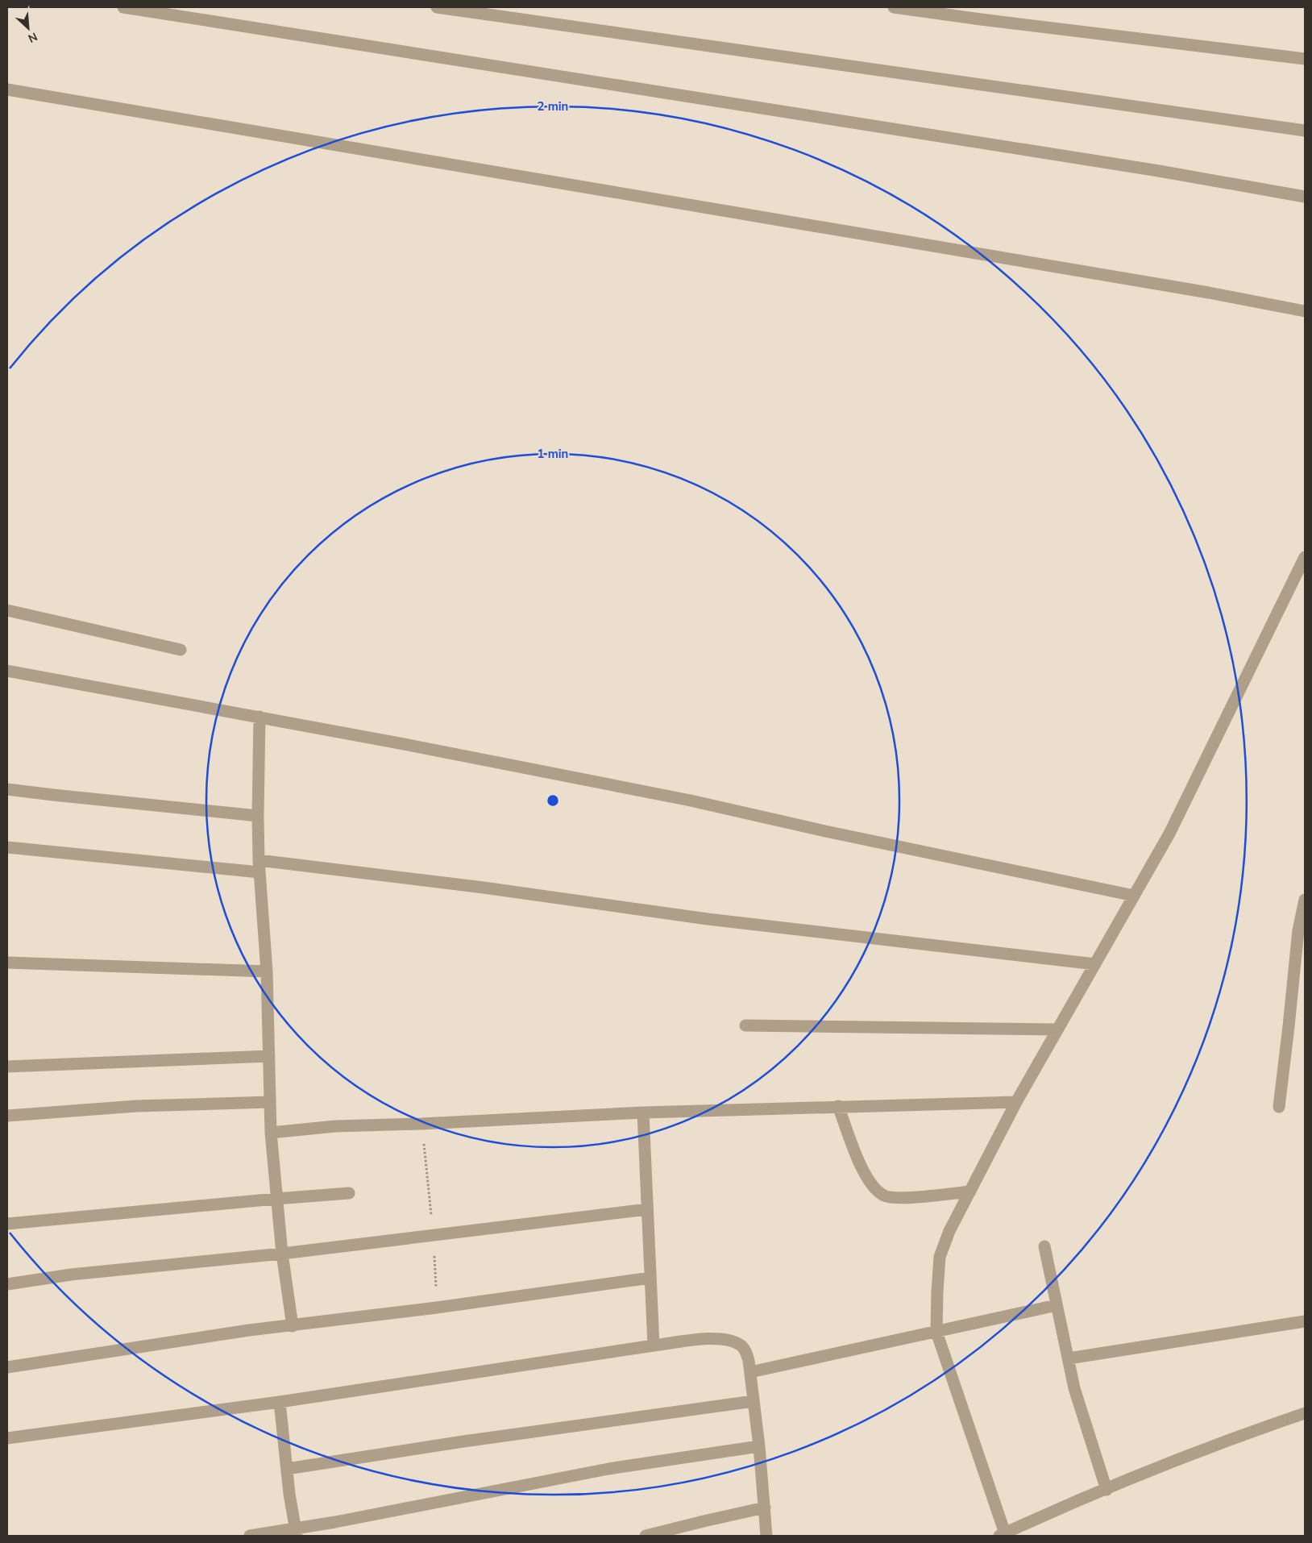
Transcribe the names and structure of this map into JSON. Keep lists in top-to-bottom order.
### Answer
{
  "north": "bottom right",
  "rings": ["2 min", "1 min"]
}
